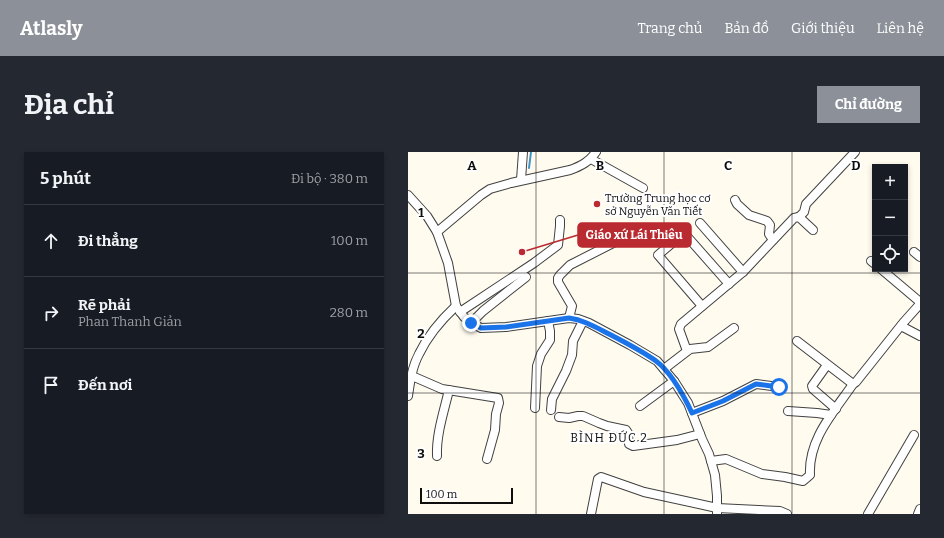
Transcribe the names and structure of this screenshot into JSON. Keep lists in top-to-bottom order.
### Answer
{
  "districts": ["BÌNH ĐỨC 2"],
  "places": ["Trường Trung học cơ sở Nguyễn Văn Tiết", "Giáo xứ Lái Thiêu"],
  "scale_bar": "100 m",
  "page": {
    "header": "Atlasly",
    "nav": [
      "Trang chủ",
      "Bản đồ",
      "Giới thiệu",
      "Liên hệ"
    ],
    "buttons": "Chỉ đường",
    "title": "Địa chỉ",
    "heading": ["5 phút", "Đi bộ · 380 m"],
    "map_buttons": ["+", "−"],
    "list": [
      ["Đi thẳng", "100 m"],
      ["Rẽ phải", "Phan Thanh Giản", "280 m"],
      "Đến nơi"
    ],
    "scale": "100 m"
  },
  "grid": {
    "columns": [
      "A",
      "B",
      "C",
      "D"
    ],
    "rows": ["1", "2", "3"]
  }
}
